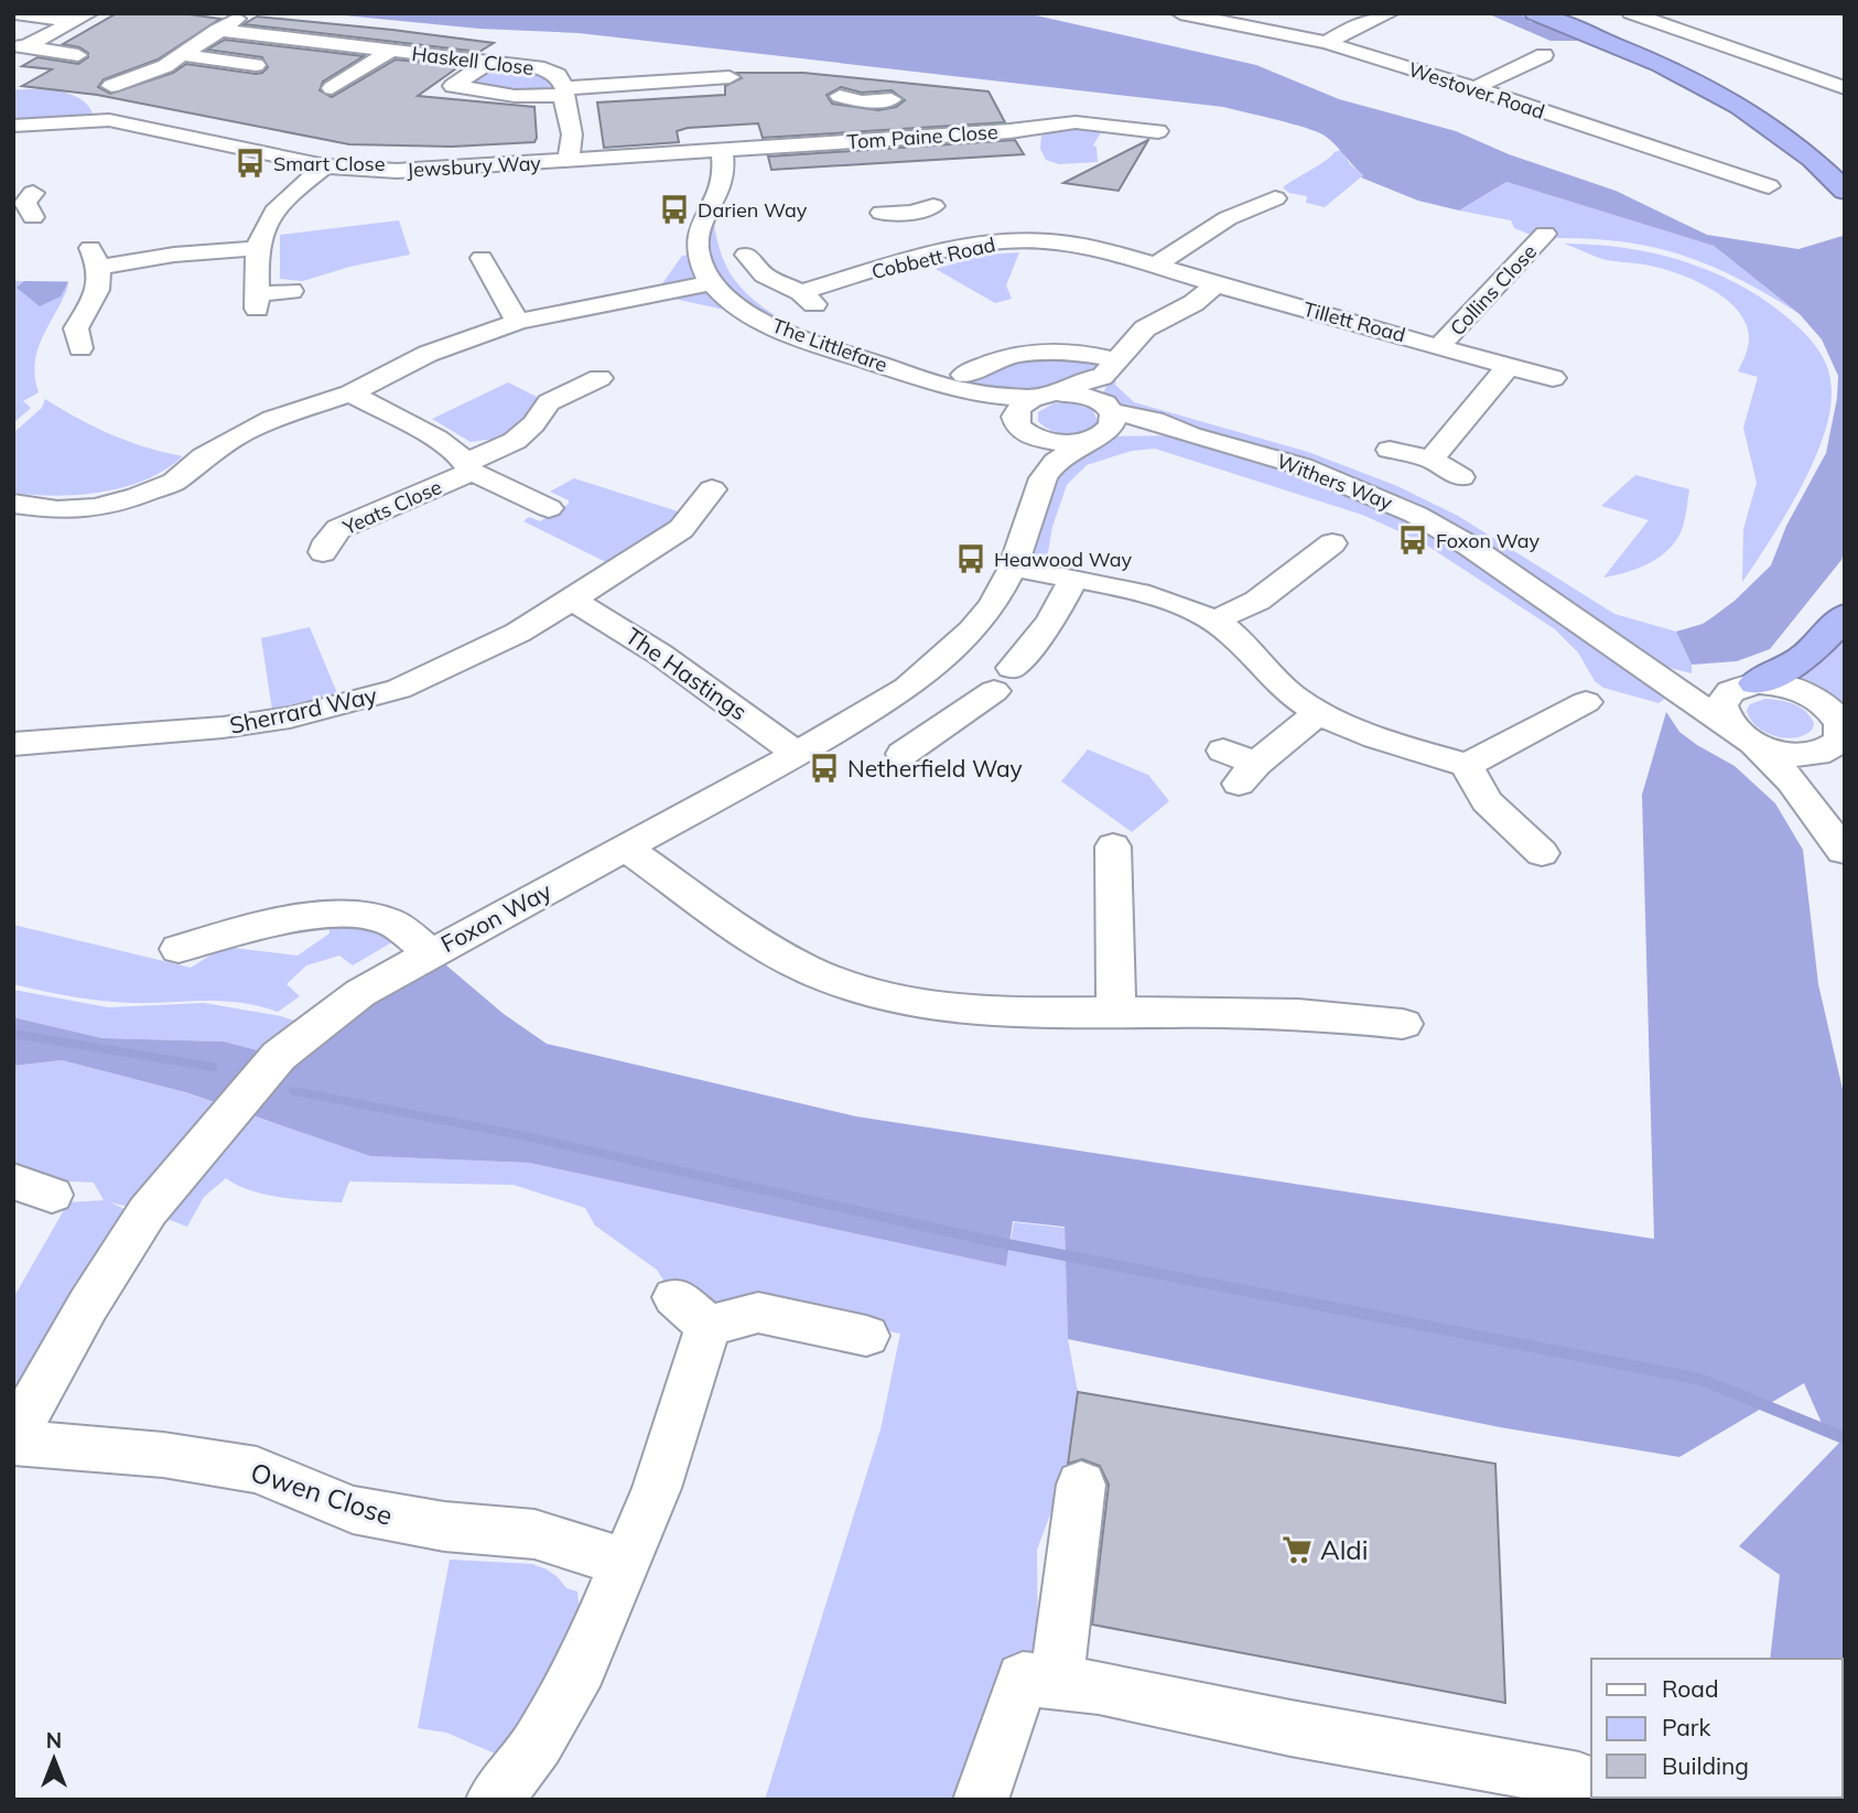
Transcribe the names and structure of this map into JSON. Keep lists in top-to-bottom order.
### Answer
{
  "streets": {
    "street": [
      "Haskell Close",
      "Westover Road",
      "Tom Paine Close",
      "Jewsbury Way",
      "Cobbett Road",
      "Collins Close",
      "Tillett Road",
      "The Littlefare",
      "Withers Way",
      "Yeats Close",
      "The Hastings",
      "Sherrard Way",
      "Foxon Way",
      "Owen Close"
    ]
  },
  "crossings": [
    ["Tom Paine Close", "Jewsbury Way"],
    ["Tom Paine Close", "The Littlefare"],
    ["Jewsbury Way", "The Littlefare"],
    ["Cobbett Road", "Tillett Road"],
    ["Collins Close", "Tillett Road"],
    ["Tillett Road", "Foxon Way"],
    ["The Littlefare", "Withers Way"],
    ["The Littlefare", "Foxon Way"],
    ["Withers Way", "Foxon Way"],
    ["The Hastings", "Sherrard Way"],
    ["The Hastings", "Foxon Way"],
    ["Foxon Way", "Owen Close"]
  ],
  "places": {
    "bus stop": [
      "Smart Close",
      "Darien Way",
      "Foxon Way",
      "Heawood Way",
      "Netherfield Way"
    ],
    "supermarket": ["Aldi"]
  },
  "legend": ["Road", "Park", "Building"],
  "north": "top"
}
